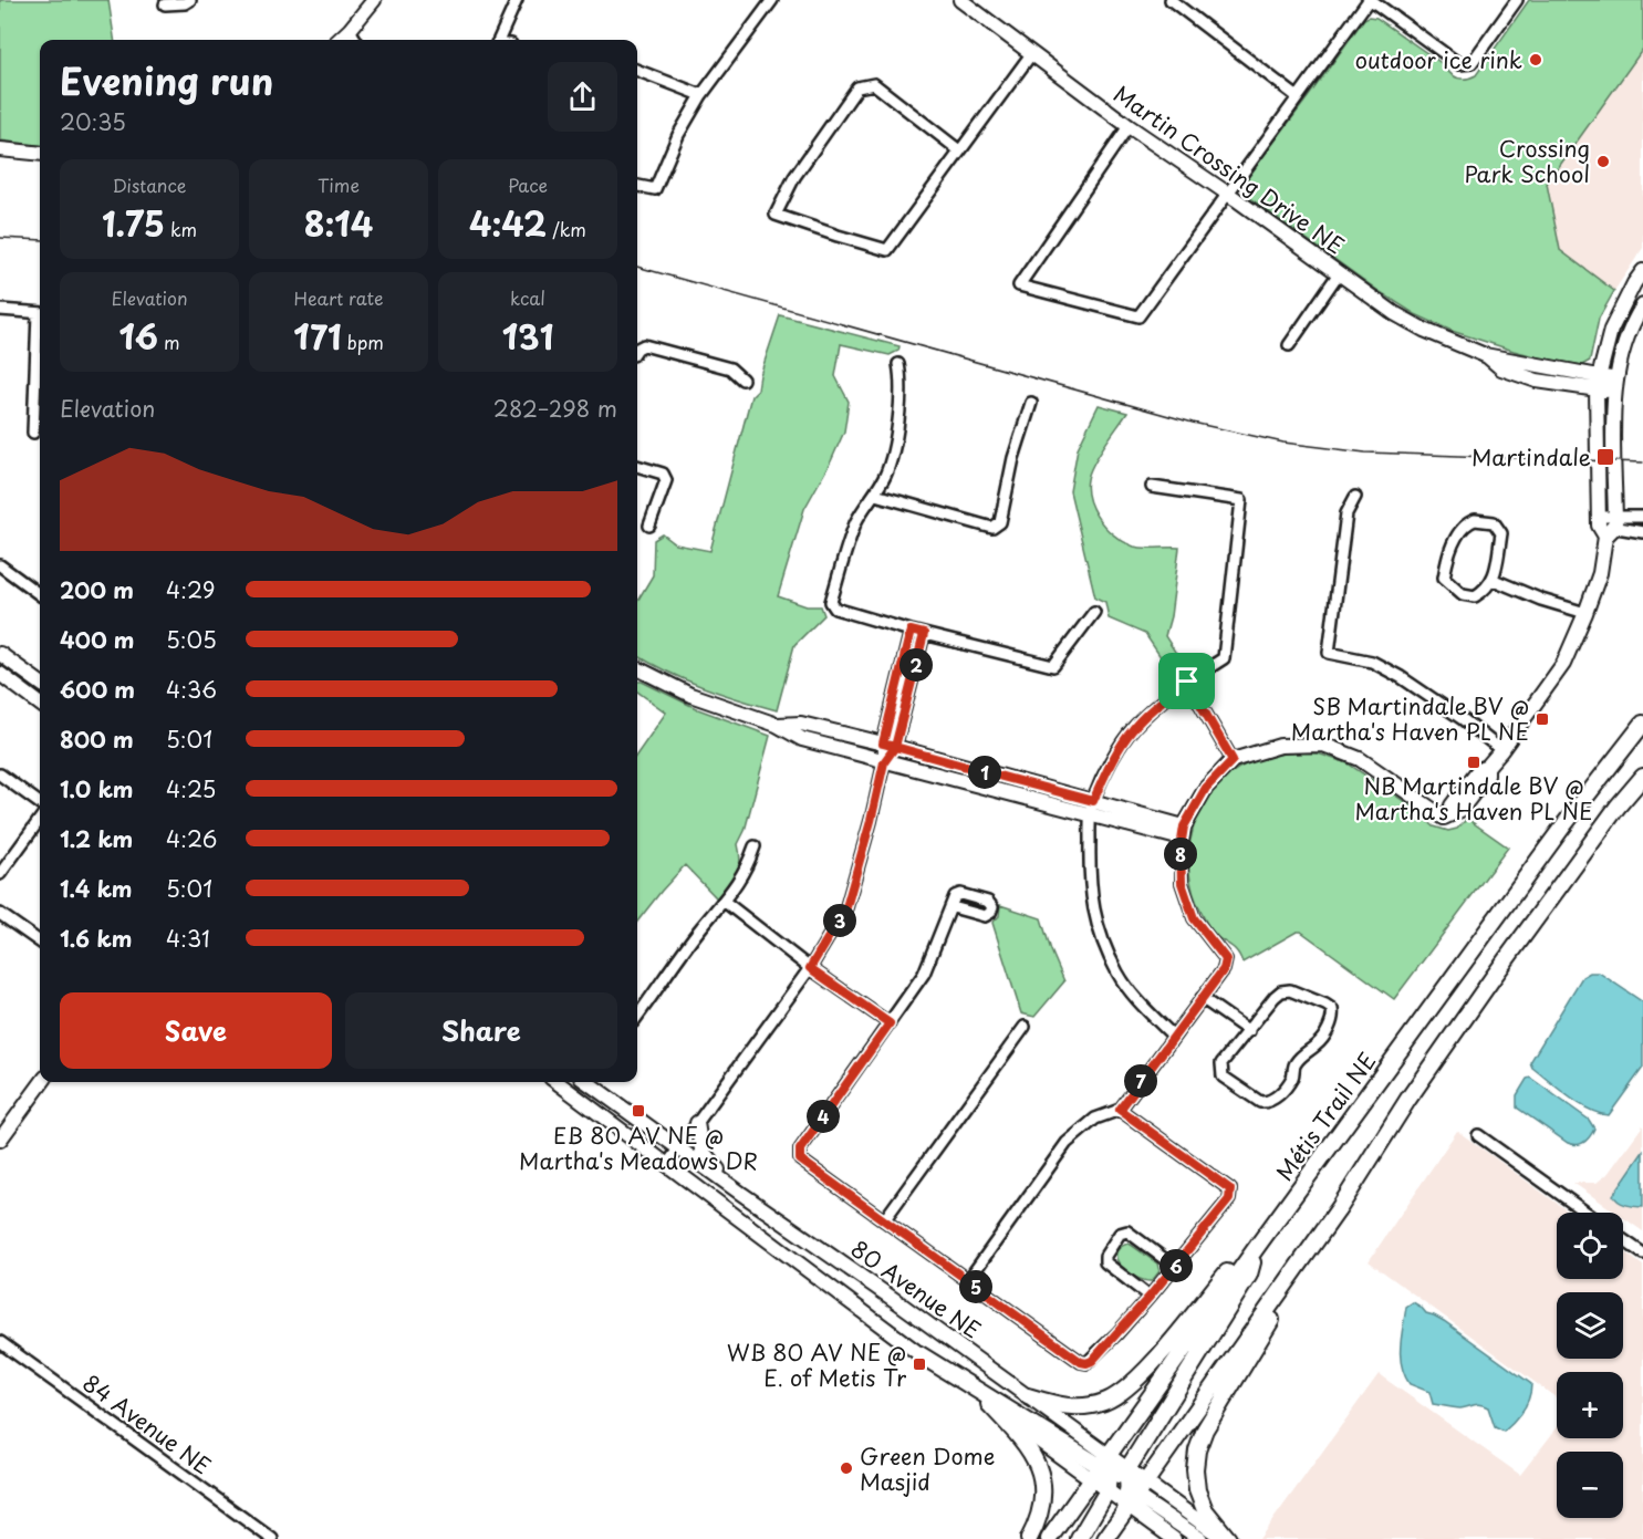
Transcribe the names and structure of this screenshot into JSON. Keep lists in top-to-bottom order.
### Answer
{
  "streets": {
    "main road": ["Métis Trail NE"],
    "street": ["Martin Crossing Drive NE", "80 Avenue NE", "84 Avenue NE"]
  },
  "crossings": [
    ["Métis Trail NE", "80 Avenue NE"]
  ],
  "places": {
    "other": ["outdoor ice rink", "Crossing Park School", "Green Dome Masjid"],
    "transit": [
      "Martindale",
      "SB Martindale BV @ Martha's Haven PL NE",
      "NB Martindale BV @ Martha's Haven PL NE",
      "EB 80 AV NE @ Martha's Meadows DR",
      "WB 80 AV NE @ E. of Metis Tr"
    ]
  },
  "page": {
    "heading": ["Evening run", "20:35"],
    "stats": [
      ["Distance", "1.75 km"],
      ["Time", "8:14"],
      ["Pace", "4:42 /km"],
      ["Elevation", "16 m"],
      ["Heart rate", "171 bpm"],
      ["kcal", "131"]
    ],
    "chart": ["Elevation", "282–298 m"],
    "list": [
      {
        "name": "200 m",
        "note": "4:29"
      },
      {
        "name": "400 m",
        "note": "5:05"
      },
      {
        "name": "600 m",
        "note": "4:36"
      },
      {
        "name": "800 m",
        "note": "5:01"
      },
      {
        "name": "1.0 km",
        "note": "4:25"
      },
      {
        "name": "1.2 km",
        "note": "4:26"
      },
      {
        "name": "1.4 km",
        "note": "5:01"
      },
      {
        "name": "1.6 km",
        "note": "4:31"
      }
    ],
    "pins": [
      "2",
      "1",
      "8",
      "3",
      "7",
      "4",
      "6",
      "5"
    ],
    "buttons": ["Save", "Share"],
    "map_buttons": ["+", "−"]
  }
}
